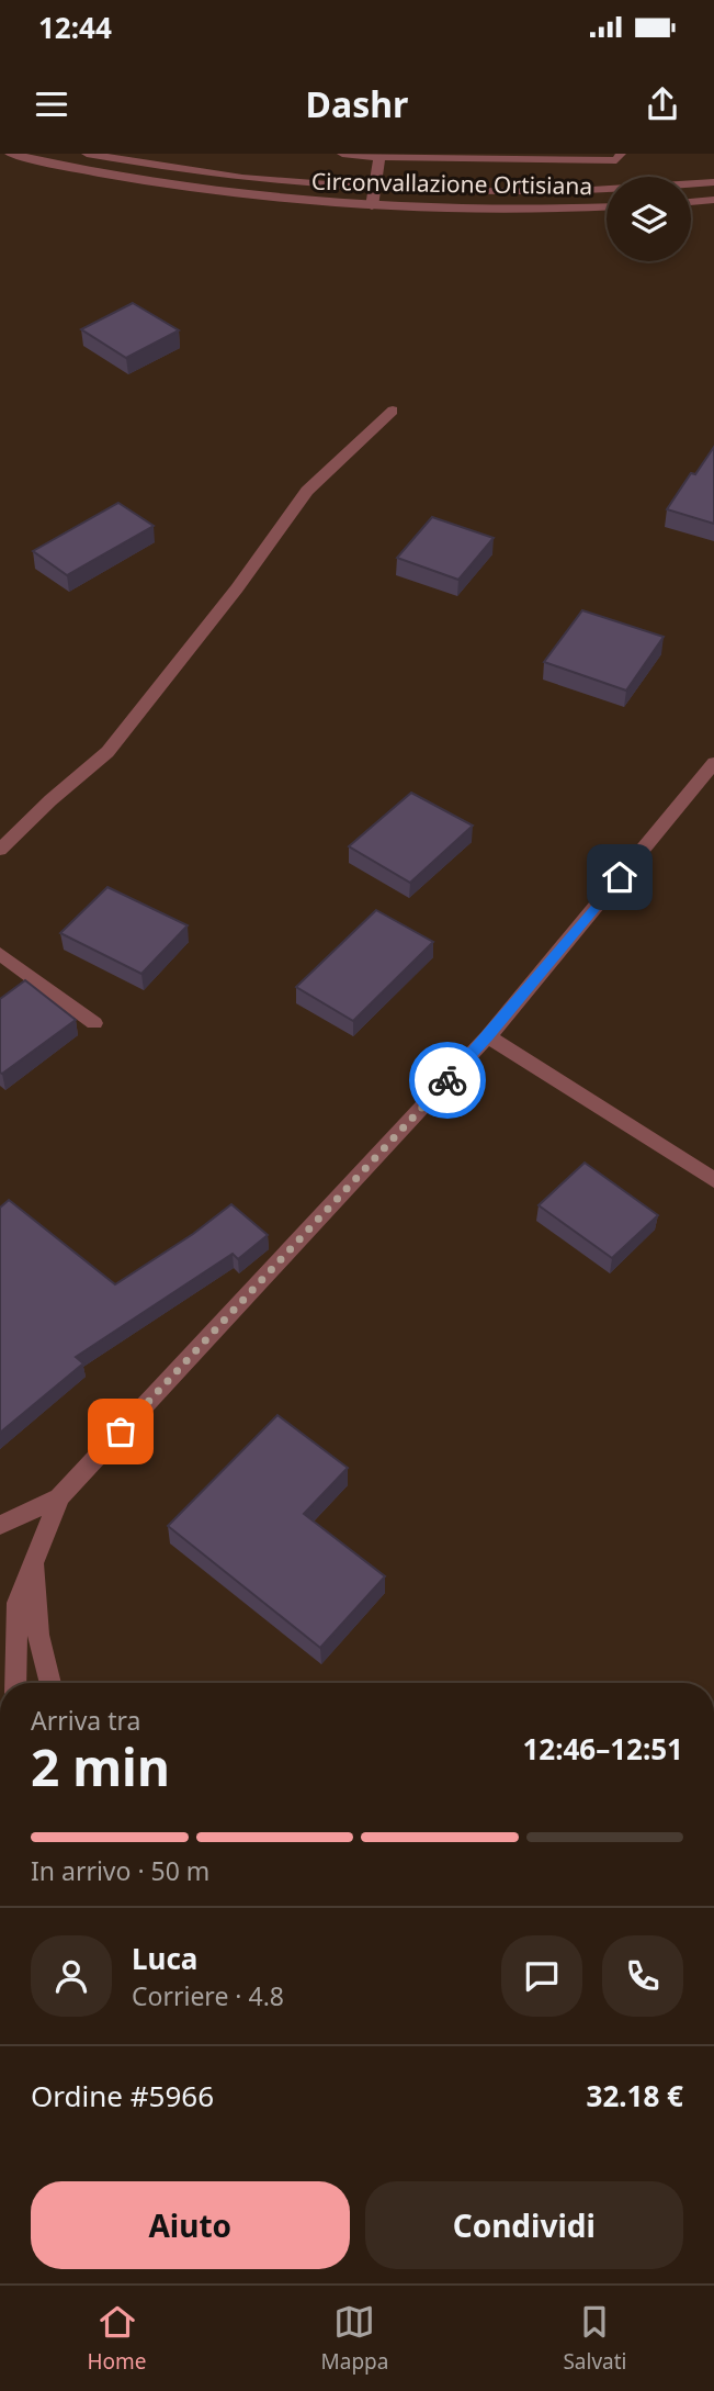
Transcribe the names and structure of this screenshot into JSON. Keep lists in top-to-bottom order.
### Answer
{
  "streets": {
    "street": ["Circonvallazione Ortisiana"]
  },
  "page": {
    "status": "12:44",
    "header": "Dashr",
    "heading": ["2 min", "Arriva tra", "12:46–12:51"],
    "panel": [
      "Luca",
      "Corriere · 4.8",
      "Ordine #5966",
      "32.18 €"
    ],
    "bar": "In arrivo · 50 m",
    "buttons": ["Aiuto", "Condividi"],
    "tabs": ["Home", "Mappa", "Salvati"]
  }
}
